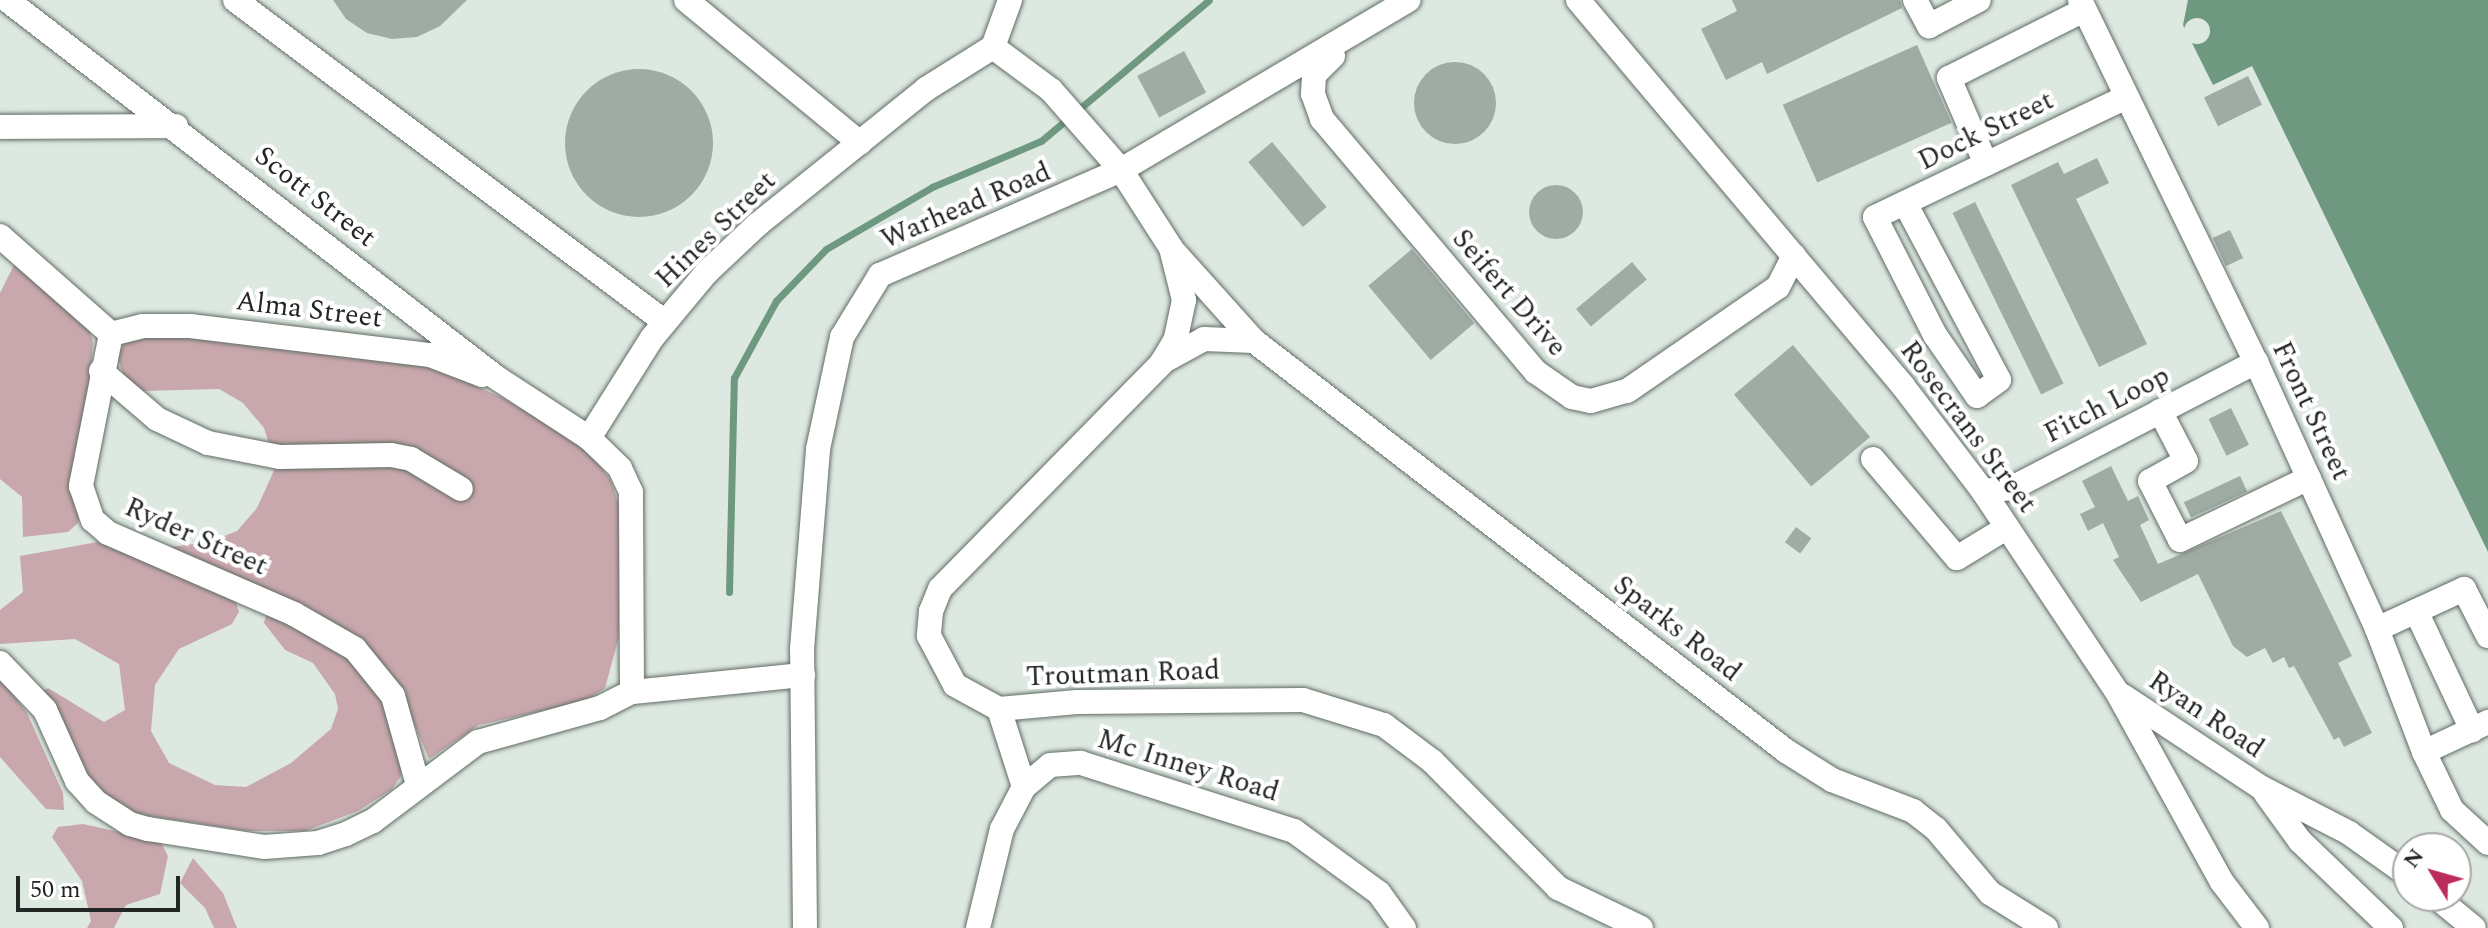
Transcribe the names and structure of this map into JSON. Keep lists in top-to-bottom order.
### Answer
{
  "streets": {
    "street": [
      "Dock Street",
      "Scott Street",
      "Warhead Road",
      "Hines Street",
      "Seifert Drive",
      "Alma Street",
      "Fitch Loop",
      "Front Street",
      "Rosecrans Street",
      "Ryder Street",
      "Sparks Road",
      "Troutman Road",
      "Ryan Road",
      "Mc Inney Road"
    ]
  },
  "crossings": [
    ["Dock Street", "Front Street"],
    ["Scott Street", "Hines Street"],
    ["Scott Street", "Alma Street"],
    ["Warhead Road", "Seifert Drive"],
    ["Warhead Road", "Troutman Road"],
    ["Hines Street", "Troutman Road"],
    ["Seifert Drive", "Rosecrans Street"],
    ["Alma Street", "Ryder Street"],
    ["Fitch Loop", "Front Street"],
    ["Fitch Loop", "Rosecrans Street"],
    ["Rosecrans Street", "Ryan Road"],
    ["Sparks Road", "Troutman Road"]
  ],
  "scale_bar": "50 m",
  "north": "top left"
}
